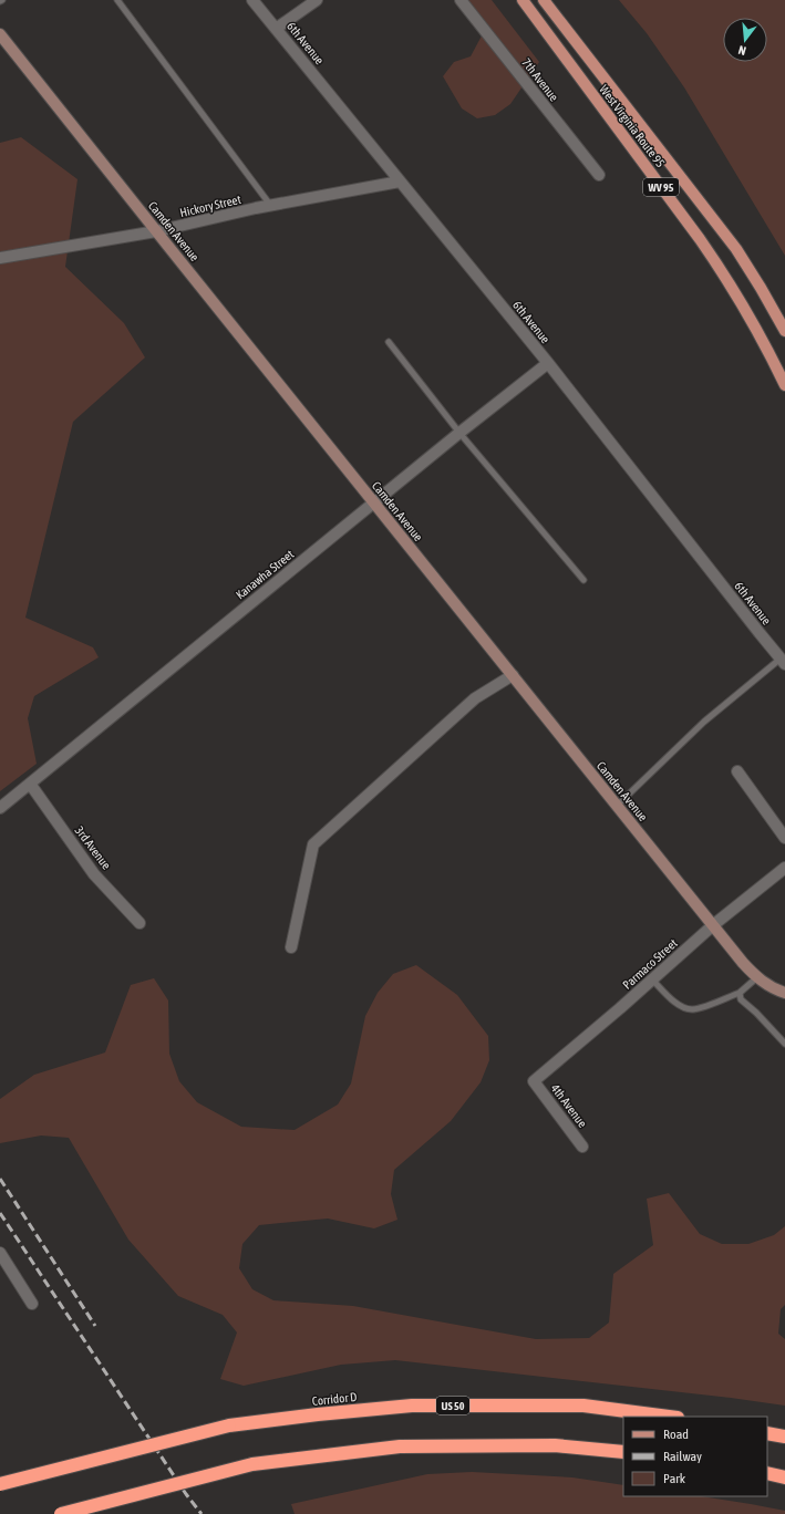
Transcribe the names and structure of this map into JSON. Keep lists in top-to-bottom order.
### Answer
{
  "streets": {
    "highway": ["Corridor D", "US 50"],
    "main road": ["West Virginia Route 95", "WV 95"],
    "street": [
      "6th Avenue",
      "7th Avenue",
      "Hickory Street",
      "Camden Avenue",
      "Kanawha Street",
      "3rd Avenue",
      "Parmaco Street",
      "4th Avenue"
    ]
  },
  "crossings": [
    ["6th Avenue", "Hickory Street"],
    ["6th Avenue", "Kanawha Street"],
    ["Hickory Street", "Camden Avenue"],
    ["Camden Avenue", "Kanawha Street"],
    ["Camden Avenue", "Parmaco Street"],
    ["Kanawha Street", "3rd Avenue"],
    ["Parmaco Street", "4th Avenue"]
  ],
  "legend": ["Road", "Railway", "Park"],
  "north": "bottom"
}
